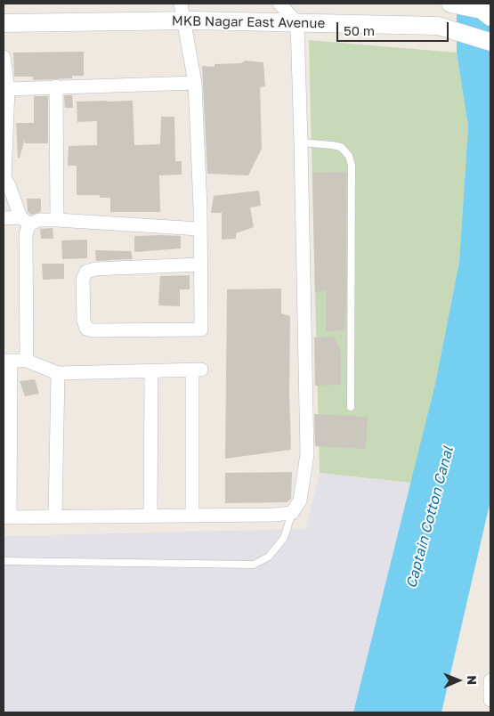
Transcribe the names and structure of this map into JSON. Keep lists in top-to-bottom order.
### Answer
{
  "streets": {
    "main road": ["MKB Nagar East Avenue"]
  },
  "water": ["Captain Cotton Canal"],
  "scale_bar": "50 m",
  "north": "right"
}
